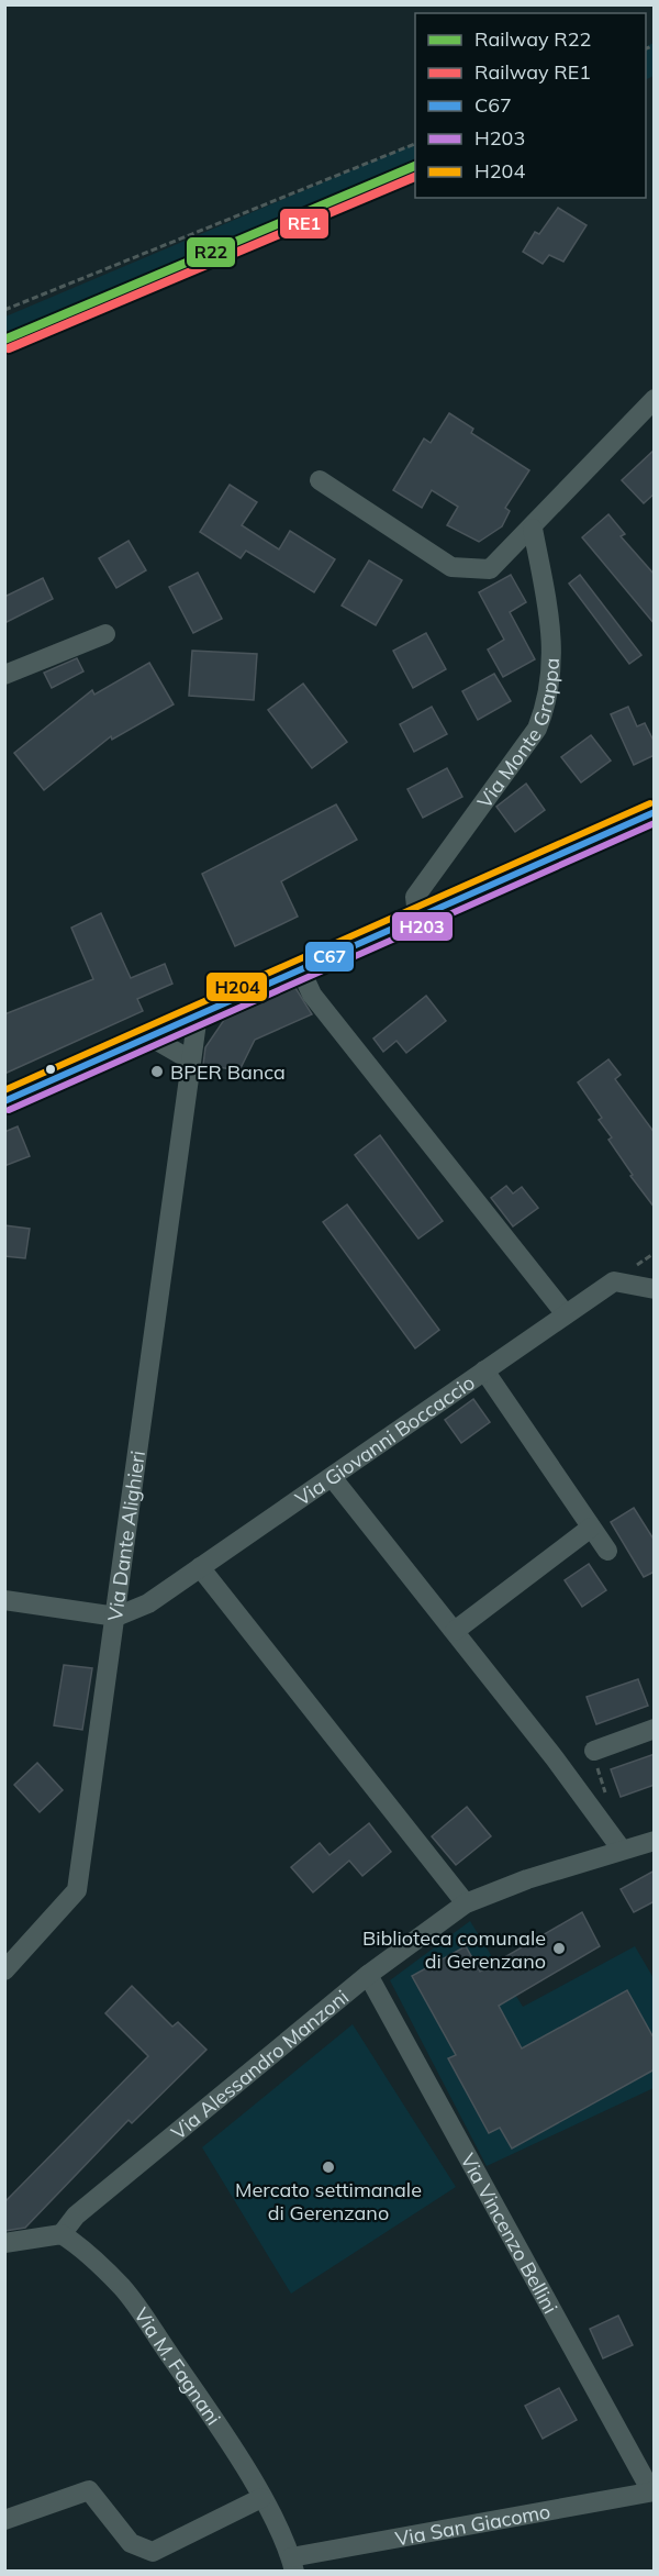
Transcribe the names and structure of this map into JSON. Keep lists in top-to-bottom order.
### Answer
{
  "streets": {
    "street": [
      "Via Monte Grappa",
      "Via Giovanni Boccaccio",
      "Via Dante Alighieri",
      "Via Alessandro Manzoni",
      "Via Vincenzo Bellini",
      "Via M. Fagnani",
      "Via San Giacomo"
    ]
  },
  "crossings": [
    ["Via Giovanni Boccaccio", "Via Dante Alighieri"],
    ["Via Alessandro Manzoni", "Via Vincenzo Bellini"],
    ["Via Alessandro Manzoni", "Via M. Fagnani"],
    ["Via Vincenzo Bellini", "Via San Giacomo"],
    ["Via M. Fagnani", "Via San Giacomo"]
  ],
  "places": ["BPER Banca", "Biblioteca comunale di Gerenzano", "Mercato settimanale di Gerenzano"],
  "lines": [
    "rail line R22",
    "rail line RE1",
    "transit line H204",
    "transit line C67",
    "transit line H203"
  ],
  "legend": [
    "Railway R22",
    "Railway RE1",
    "C67",
    "H203",
    "H204"
  ]
}
